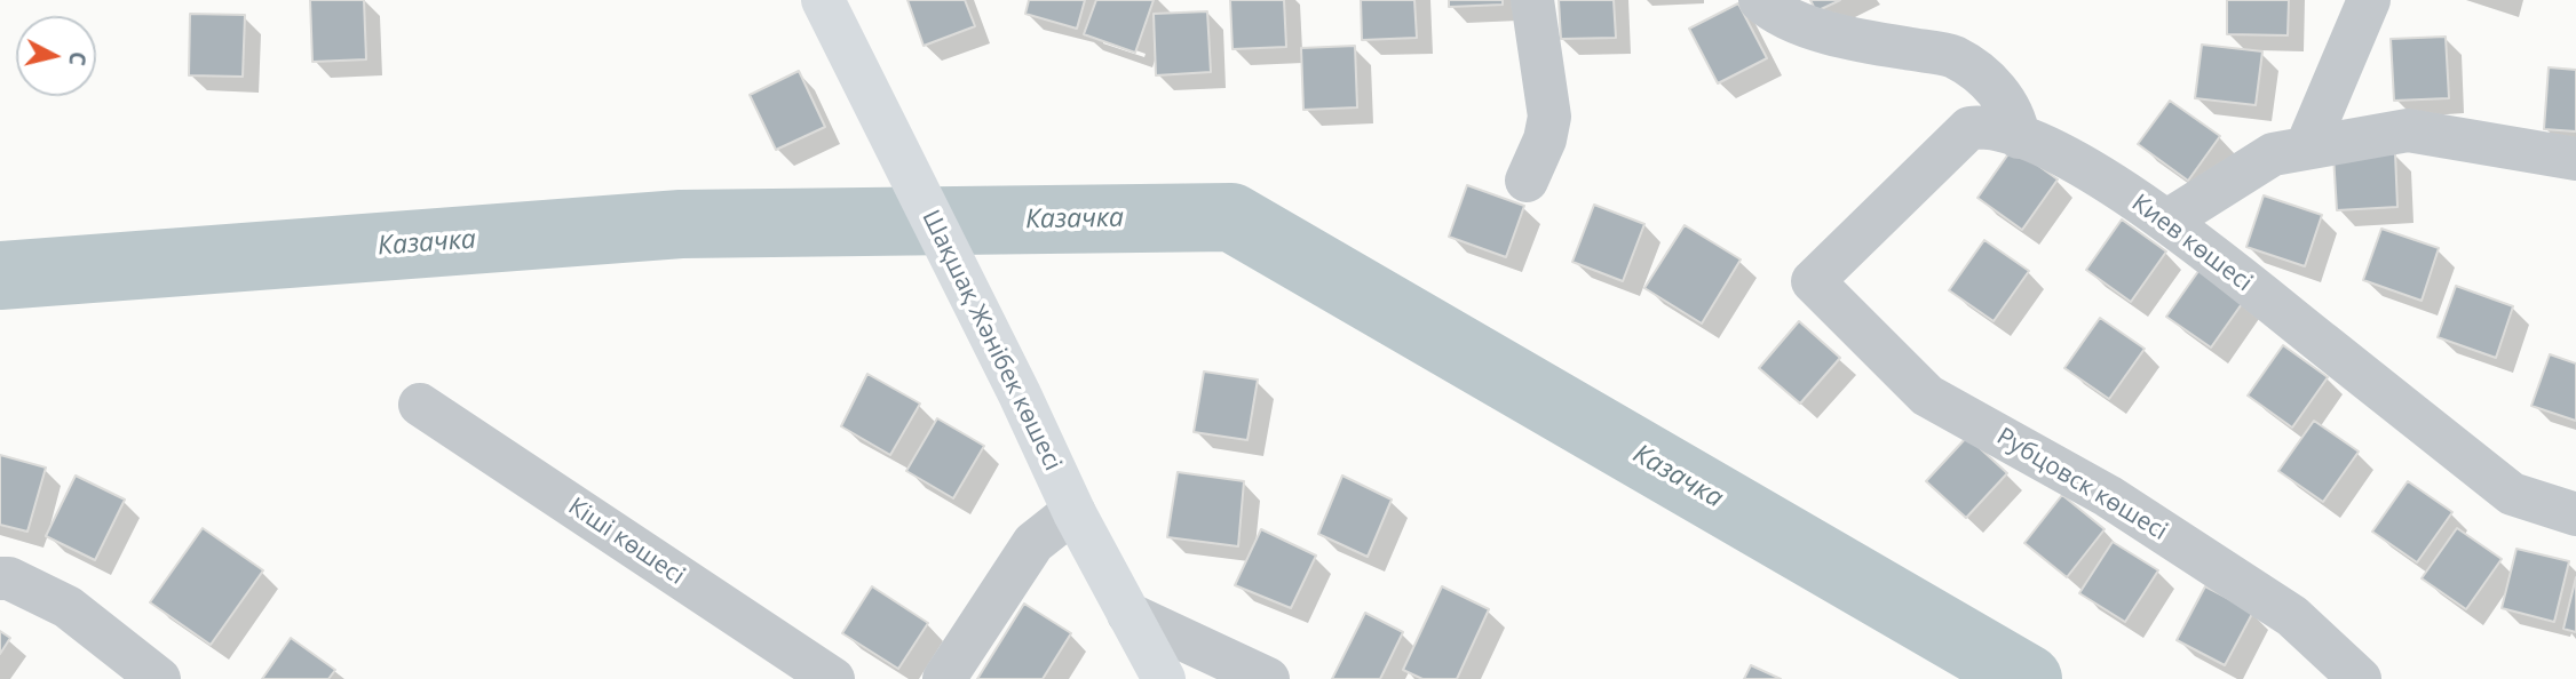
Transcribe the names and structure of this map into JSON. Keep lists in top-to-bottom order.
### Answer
{
  "streets": {
    "main road": ["Шақшақ Жәнібек көшесі"],
    "street": ["Киев көшесі", "Рубцовск көшесі", "Кіші көшесі"]
  },
  "crossings": [
    ["Киев көшесі", "Рубцовск көшесі"]
  ],
  "water": ["Казачка"],
  "north": "right"
}
